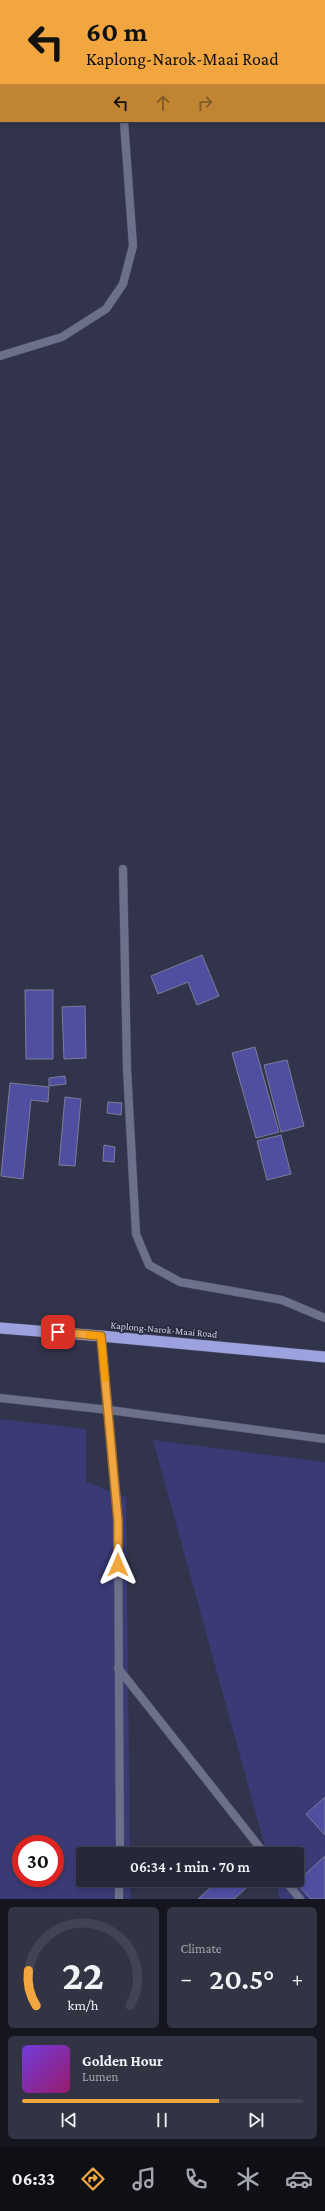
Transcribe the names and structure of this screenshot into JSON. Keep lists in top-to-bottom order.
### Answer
{
  "streets": {
    "highway": ["Kaplong-Narok-Maai Road"]
  },
  "page": {
    "turn": ["60 m", "Kaplong-Narok-Maai Road"],
    "limit": "30",
    "trip": "06:34 · 1 min · 70 m",
    "tile": "Climate",
    "heat": ["−", "20.5°", "+"],
    "song": ["Golden Hour", "Lumen"],
    "tabs": "06:33",
    "gauge": ["22", "km/h"]
  }
}
